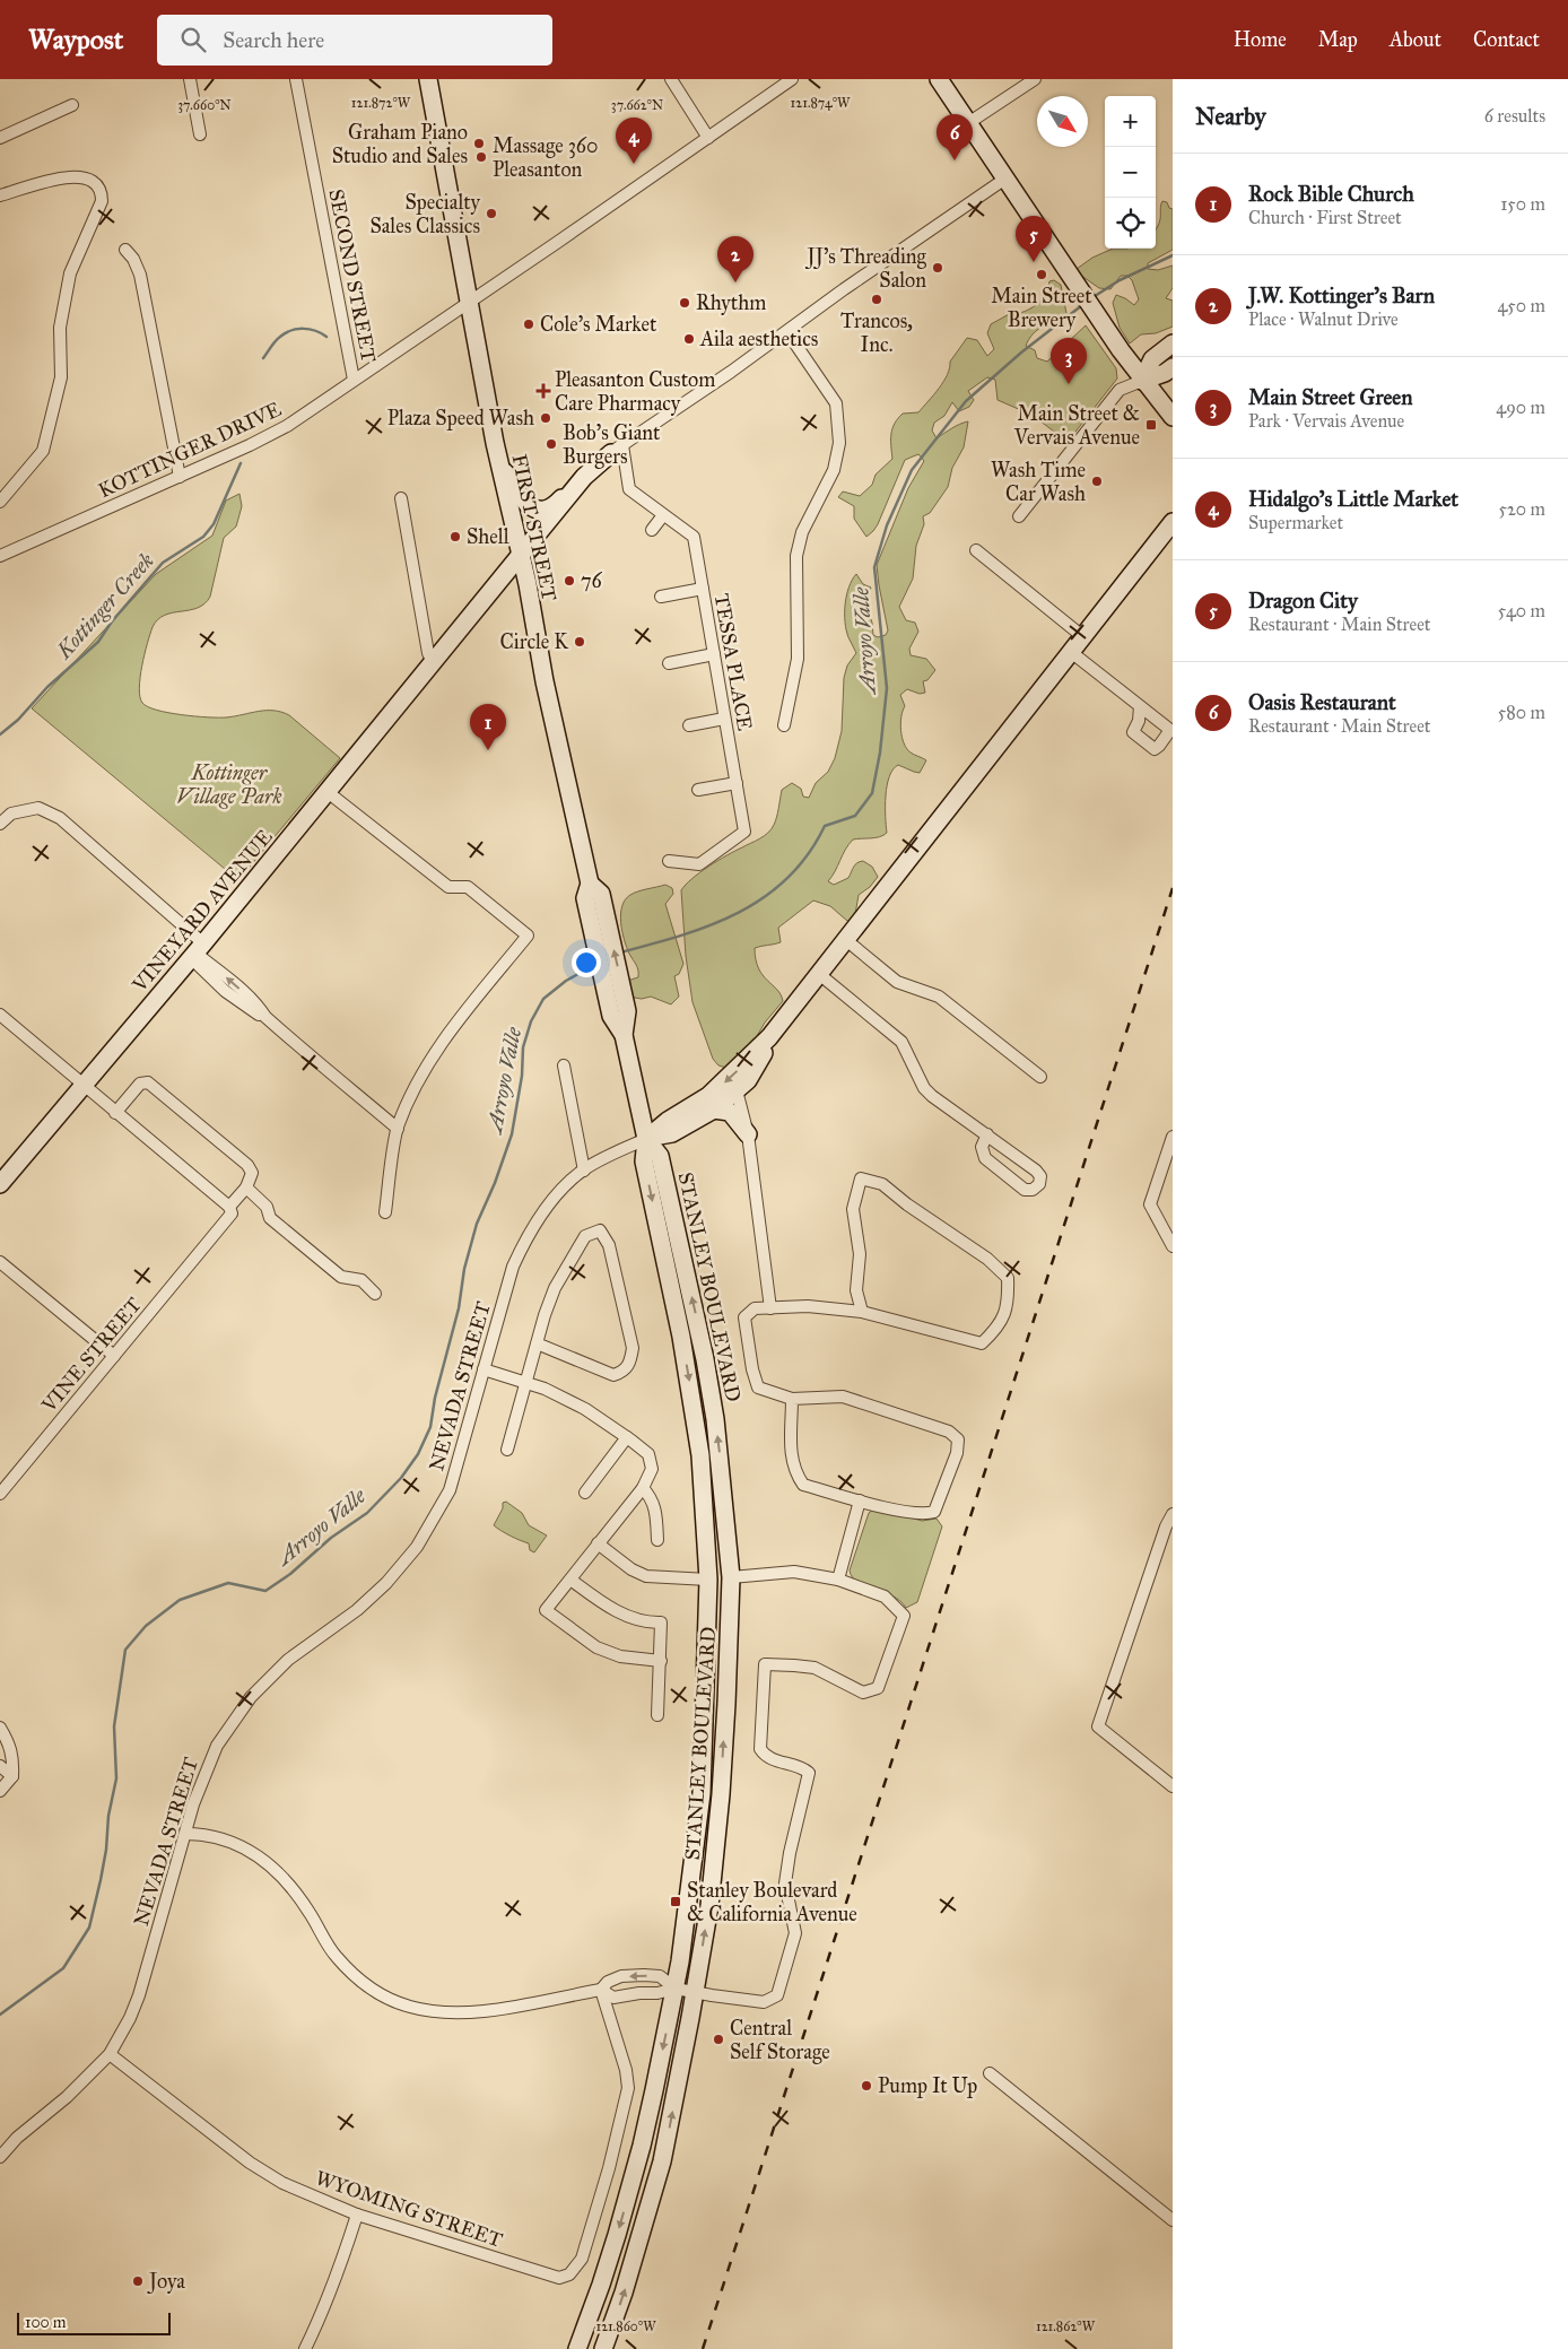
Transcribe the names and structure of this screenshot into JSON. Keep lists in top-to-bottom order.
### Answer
{
  "streets": {
    "main road": ["FIRST STREET", "VINEYARD AVENUE", "STANLEY BOULEVARD"],
    "street": [
      "SECOND STREET",
      "KOTTINGER DRIVE",
      "TESSA PLACE",
      "VINE STREET",
      "NEVADA STREET",
      "WYOMING STREET"
    ]
  },
  "crossings": [
    ["SECOND STREET", "KOTTINGER DRIVE"],
    ["KOTTINGER DRIVE", "FIRST STREET"],
    ["FIRST STREET", "VINEYARD AVENUE"],
    ["FIRST STREET", "STANLEY BOULEVARD"],
    ["FIRST STREET", "NEVADA STREET"],
    ["STANLEY BOULEVARD", "NEVADA STREET"],
    ["NEVADA STREET", "WYOMING STREET"]
  ],
  "water": ["Kottinger Creek", "Arroyo Valle"],
  "parks": ["Kottinger Village Park"],
  "places": {
    "other": [
      "Graham Piano Studio and Sales",
      "Massage 360 Pleasanton",
      "Specialty Sales Classics",
      "JJ’s Threading Salon",
      "Main Street Brewery",
      "Trancos, Inc.",
      "Rhythm",
      "Cole's Market",
      "Aila aesthetics",
      "Plaza Speed Wash",
      "Bob's Giant Burgers",
      "Wash Time Car Wash",
      "Shell",
      "76",
      "Circle K",
      "Central Self Storage",
      "Pump It Up",
      "Joya"
    ],
    "health": ["Pleasanton Custom Care Pharmacy"],
    "transit": ["Main Street & Vervais Avenue", "Stanley Boulevard & California Avenue"]
  },
  "scale_bar": "100 m",
  "north": "bottom right",
  "page": {
    "header": "Waypost",
    "search": "Search here",
    "nav": [
      "Home",
      "Map",
      "About",
      "Contact"
    ],
    "heading": ["Nearby", "6 results"],
    "map_buttons": ["+", "−"],
    "pins": [
      "6",
      "4",
      "5",
      "2",
      "3",
      "1"
    ],
    "list": [
      {
        "mark": "1",
        "name": "Rock Bible Church",
        "note": "Church · First Street",
        "value": "150 m"
      },
      {
        "mark": "2",
        "name": "J.W. Kottinger's Barn",
        "note": "Place · Walnut Drive",
        "value": "450 m"
      },
      {
        "mark": "3",
        "name": "Main Street Green",
        "note": "Park · Vervais Avenue",
        "value": "490 m"
      },
      {
        "mark": "4",
        "name": "Hidalgo's Little Market",
        "note": "Supermarket",
        "value": "520 m"
      },
      {
        "mark": "5",
        "name": "Dragon City",
        "note": "Restaurant · Main Street",
        "value": "540 m"
      },
      {
        "mark": "6",
        "name": "Oasis Restaurant",
        "note": "Restaurant · Main Street",
        "value": "580 m"
      }
    ],
    "scale": "100 m"
  },
  "coordinates": [
    "121.872°W",
    "121.874°W",
    "37.660°N",
    "37.662°N",
    "121.860°W",
    "121.862°W"
  ]
}
